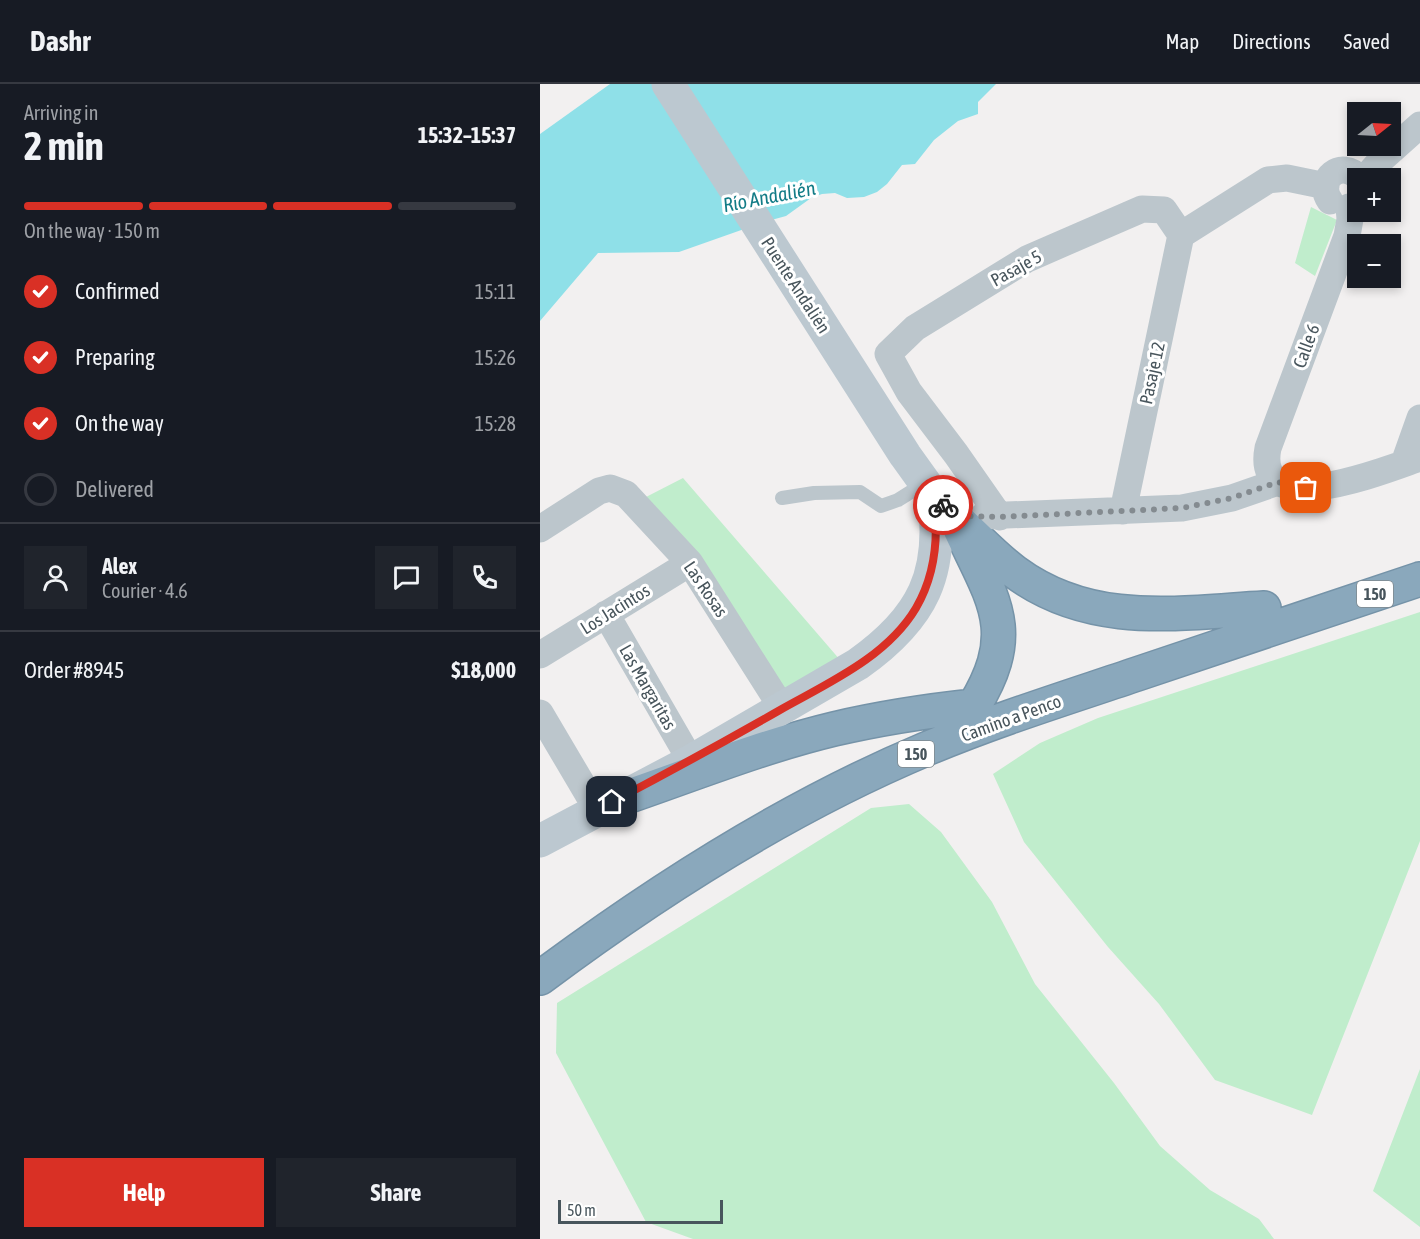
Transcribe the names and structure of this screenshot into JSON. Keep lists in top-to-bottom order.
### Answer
{
  "streets": {
    "highway": ["150", "Camino a Penco"],
    "street": [
      "Pasaje 5",
      "Puente Andalién",
      "Calle 6",
      "Pasaje 12",
      "Las Rosas",
      "Los Jacintos",
      "Las Margaritas"
    ]
  },
  "crossings": [
    ["Pasaje 5", "Pasaje 12"],
    ["Las Rosas", "Los Jacintos"],
    ["Los Jacintos", "Las Margaritas"]
  ],
  "water": ["Río Andalién"],
  "scale_bar": "50 m",
  "north": "right",
  "page": {
    "header": "Dashr",
    "nav": ["Map", "Directions", "Saved"],
    "heading": ["2 min", "Arriving in", "15:32–15:37"],
    "panel": [
      "Alex",
      "Courier · 4.6",
      "Order #8945",
      "$18,000"
    ],
    "map_buttons": ["+", "−"],
    "bar": "On the way · 150 m",
    "list": [
      ["Confirmed", "15:11"],
      ["Preparing", "15:26"],
      ["On the way", "15:28"],
      "Delivered"
    ],
    "buttons": ["Help", "Share"],
    "scale": "50 m"
  }
}
